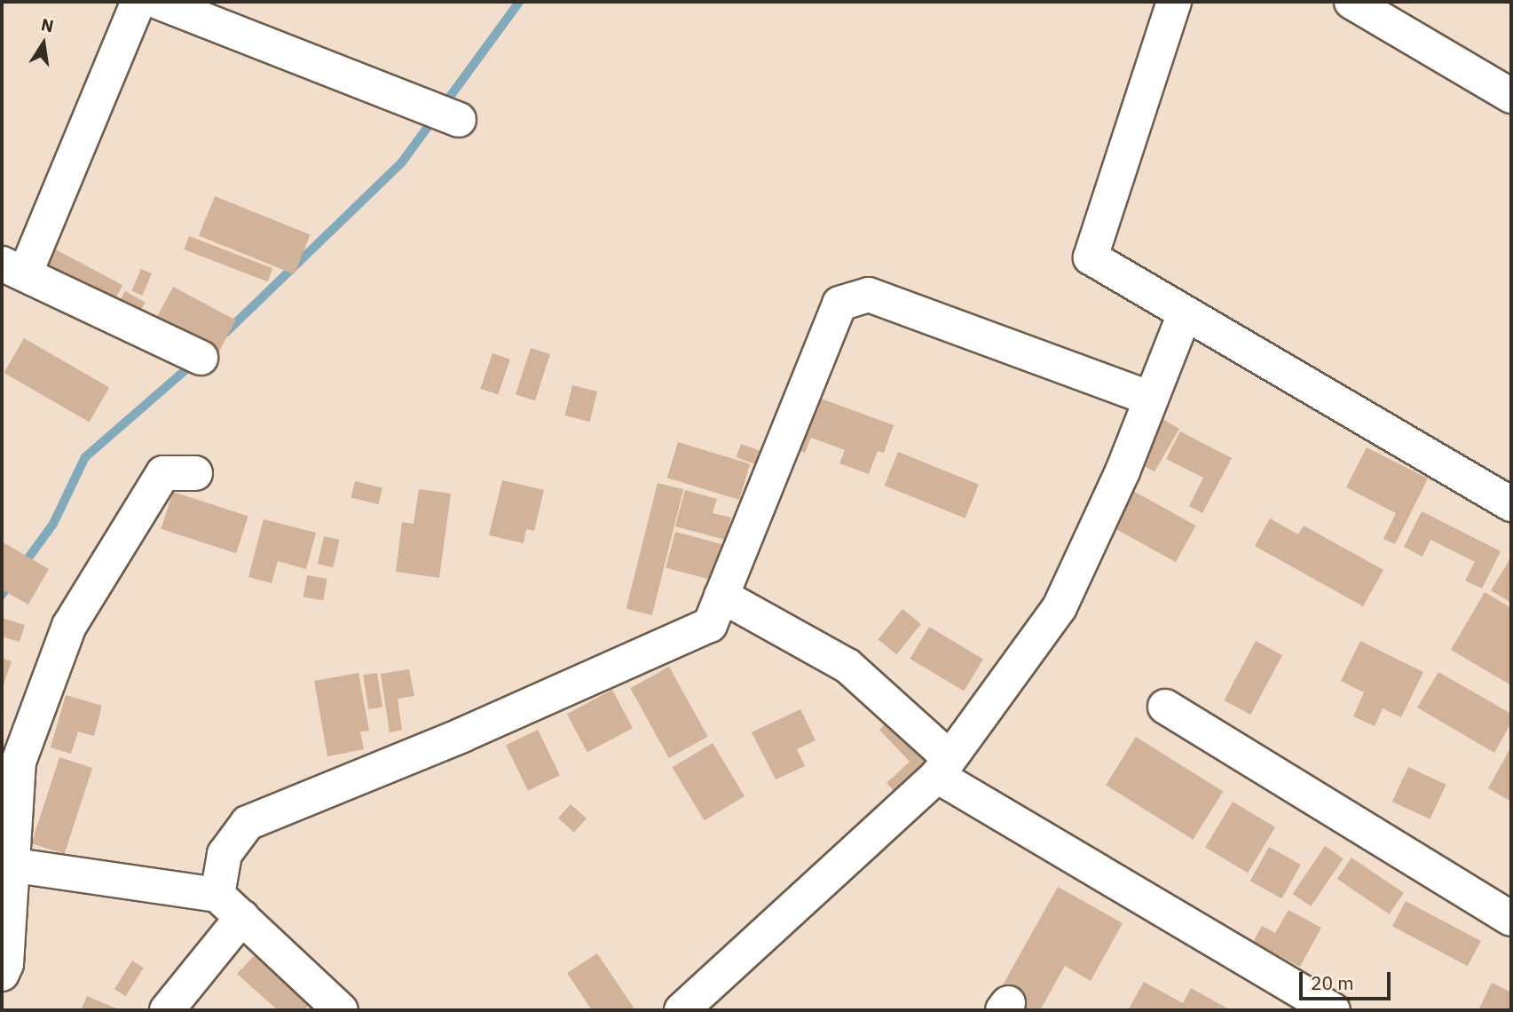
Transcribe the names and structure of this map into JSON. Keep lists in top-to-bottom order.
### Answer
{
  "scale_bar": "20 m",
  "north": "top"
}
